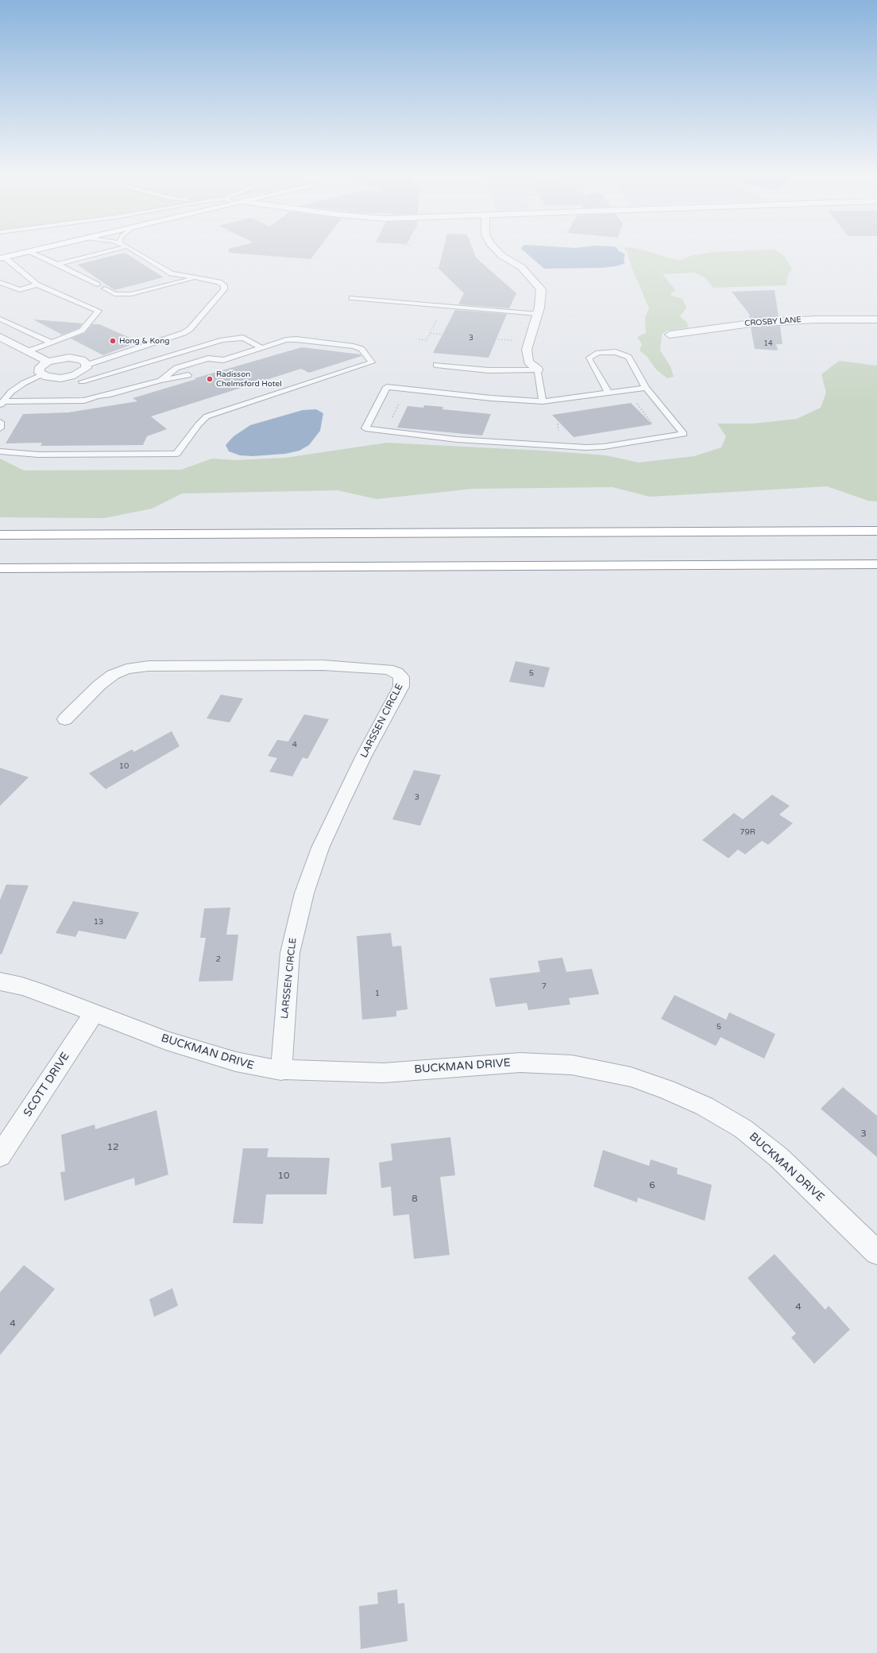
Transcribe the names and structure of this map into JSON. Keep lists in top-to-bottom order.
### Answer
{
  "streets": {
    "street": [
      "CROSBY LANE",
      "LARSSEN CIRCLE",
      "BUCKMAN DRIVE",
      "SCOTT DRIVE"
    ]
  },
  "crossings": [
    ["LARSSEN CIRCLE", "BUCKMAN DRIVE"],
    ["BUCKMAN DRIVE", "SCOTT DRIVE"]
  ],
  "places": ["Hong & Kong", "Radisson Chelmsford Hotel"],
  "house_numbers": [
    "3",
    "14",
    "5",
    "4",
    "10",
    "3",
    "79R",
    "13",
    "2",
    "7",
    "1",
    "5",
    "3",
    "12",
    "10",
    "6",
    "8",
    "4",
    "4"
  ]
}
